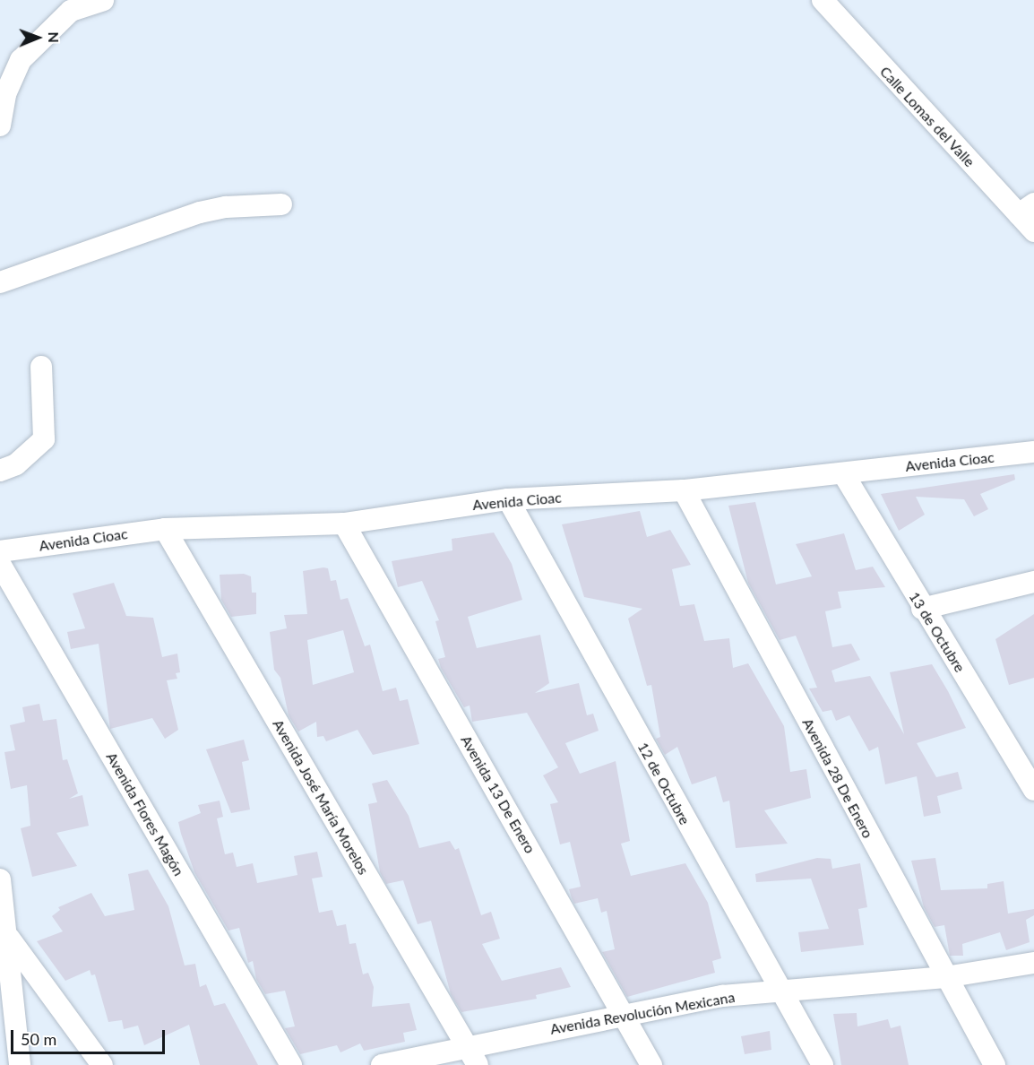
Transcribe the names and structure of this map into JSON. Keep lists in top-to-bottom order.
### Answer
{
  "streets": {
    "street": [
      "Calle Lomas del Valle",
      "Avenida Cioac",
      "13 de Octubre",
      "Avenida 28 De Enero",
      "12 de Octubre",
      "Avenida 13 De Enero",
      "Avenida José María Morelos",
      "Avenida Flores Magón",
      "Avenida Revolución Mexicana"
    ]
  },
  "crossings": [
    ["Avenida Cioac", "13 de Octubre"],
    ["Avenida Cioac", "Avenida 28 De Enero"],
    ["Avenida Cioac", "12 de Octubre"],
    ["Avenida Cioac", "Avenida 13 De Enero"],
    ["Avenida Cioac", "Avenida José María Morelos"],
    ["Avenida 28 De Enero", "Avenida Revolución Mexicana"],
    ["12 de Octubre", "Avenida Revolución Mexicana"],
    ["Avenida 13 De Enero", "Avenida Revolución Mexicana"],
    ["Avenida José María Morelos", "Avenida Revolución Mexicana"]
  ],
  "scale_bar": "50 m",
  "north": "right"
}
